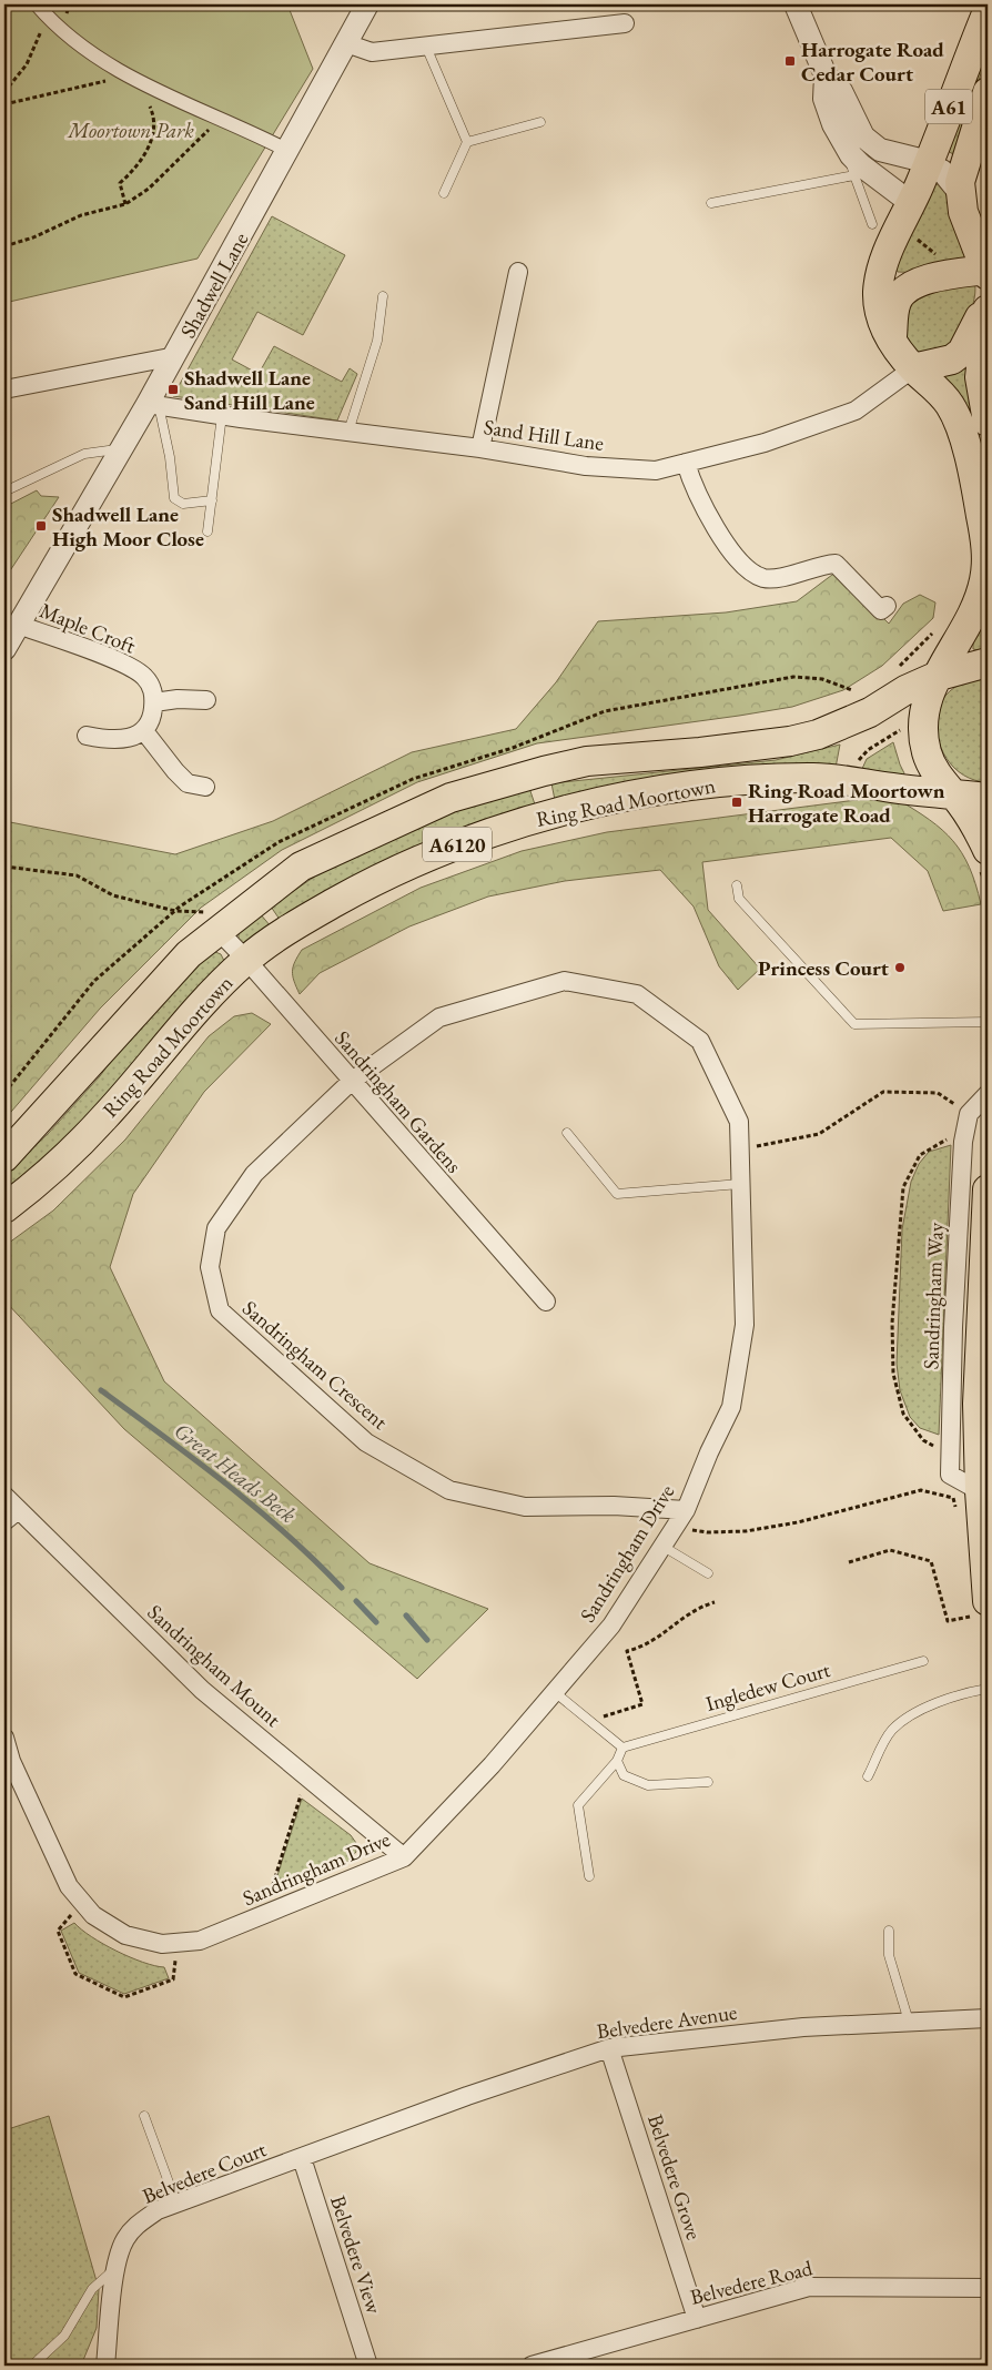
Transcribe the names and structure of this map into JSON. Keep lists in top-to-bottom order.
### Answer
{
  "streets": {
    "highway": ["A61", "Ring Road Moortown", "A6120"],
    "street": [
      "Shadwell Lane",
      "Sand Hill Lane",
      "Maple Croft",
      "Sandringham Gardens",
      "Sandringham Way",
      "Sandringham Crescent",
      "Sandringham Drive",
      "Sandringham Mount",
      "Belvedere Avenue",
      "Belvedere Court",
      "Belvedere Grove",
      "Belvedere View",
      "Belvedere Road"
    ],
    "lane": ["Ingledew Court"]
  },
  "crossings": [
    ["Shadwell Lane", "Sand Hill Lane"],
    ["Shadwell Lane", "Maple Croft"],
    ["Ring Road Moortown", "Sandringham Gardens"],
    ["Sandringham Gardens", "Sandringham Crescent"],
    ["Sandringham Gardens", "Sandringham Drive"],
    ["Sandringham Crescent", "Sandringham Drive"],
    ["Sandringham Drive", "Sandringham Mount"],
    ["Belvedere Avenue", "Belvedere Court"],
    ["Belvedere Avenue", "Belvedere Grove"],
    ["Belvedere Avenue", "Belvedere View"],
    ["Belvedere Court", "Belvedere View"],
    ["Belvedere Grove", "Belvedere Road"]
  ],
  "water": ["Great Heads Beck"],
  "parks": ["Moortown Park"],
  "places": {
    "transit": [
      "Harrogate Road Cedar Court",
      "Shadwell Lane Sand Hill Lane",
      "Shadwell Lane High Moor Close",
      "Ring Road Moortown Harrogate Road"
    ],
    "other": ["Princess Court"]
  }
}
